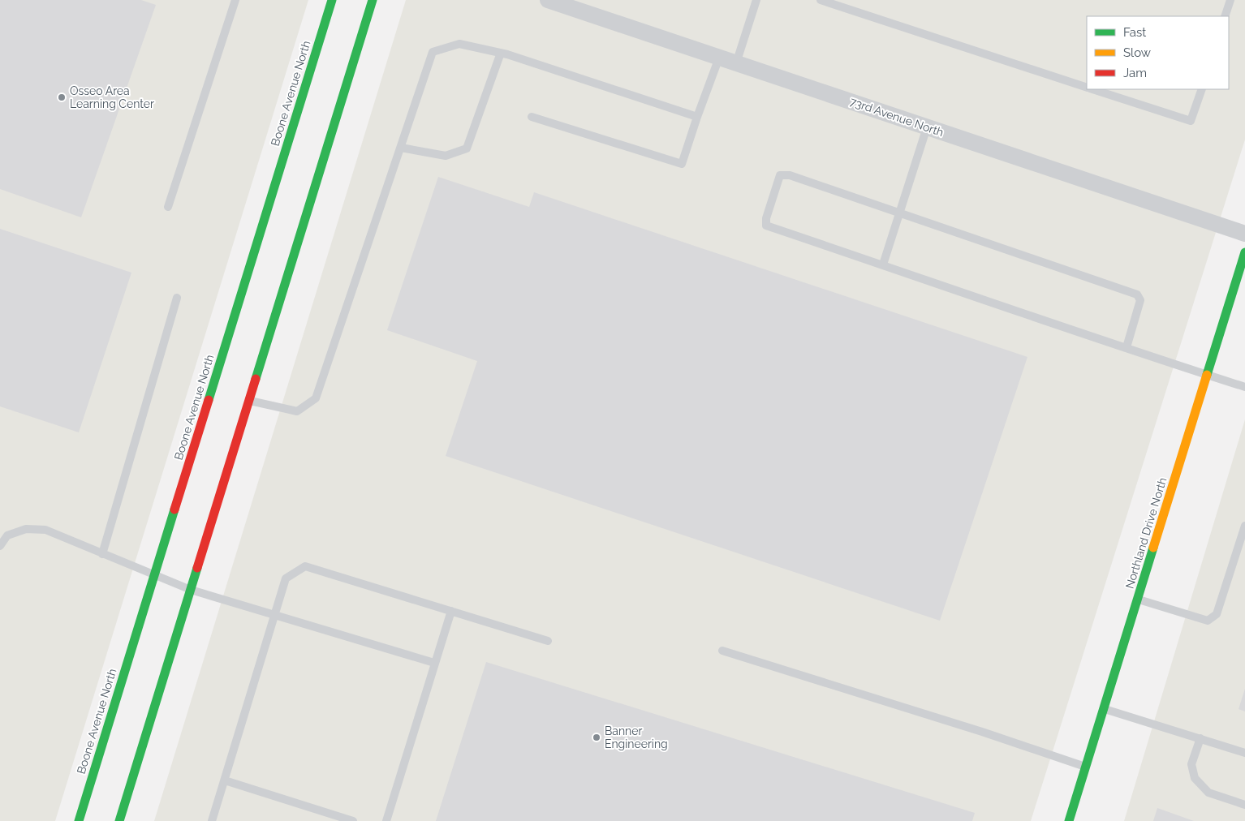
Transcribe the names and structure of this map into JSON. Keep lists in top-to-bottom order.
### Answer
{
  "streets": {
    "street": ["Boone Avenue North", "73rd Avenue North", "Northland Drive North"]
  },
  "places": ["Osseo Area Learning Center", "Banner Engineering"],
  "legend": ["Fast", "Slow", "Jam"]
}
